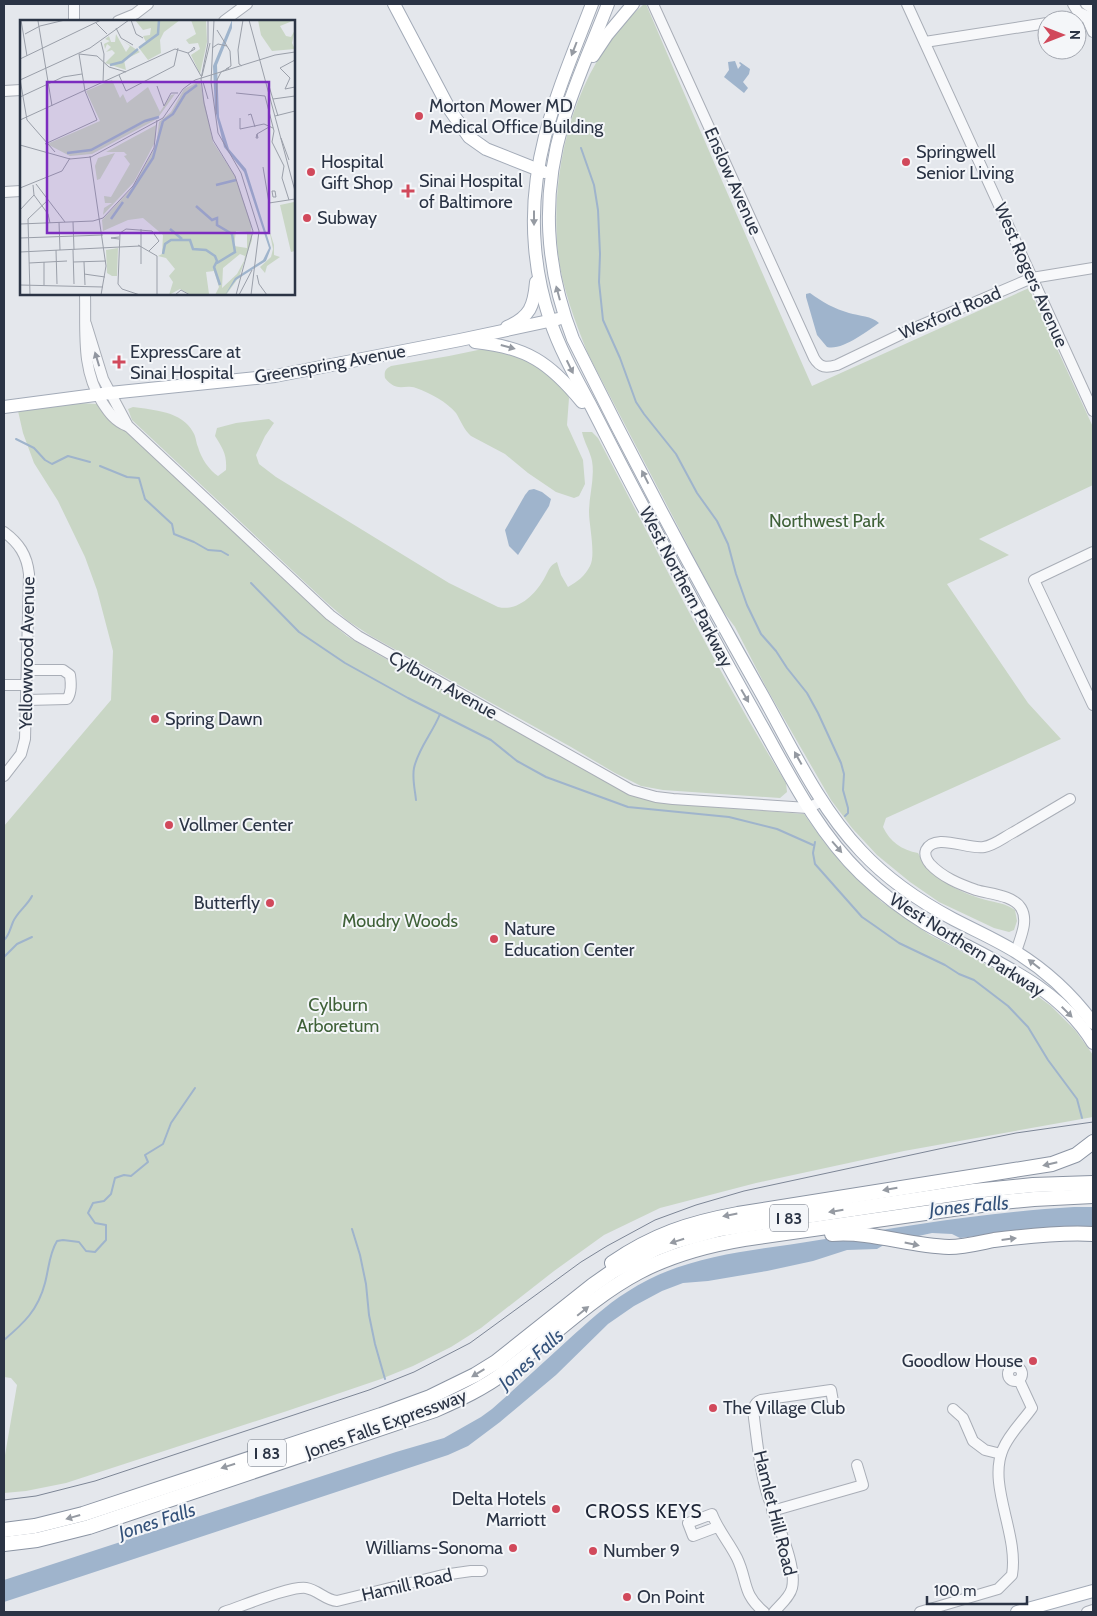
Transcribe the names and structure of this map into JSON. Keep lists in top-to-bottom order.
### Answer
{
  "streets": {
    "highway": ["I 83", "Jones Falls Expressway"],
    "main road": ["Greenspring Avenue", "West Northern Parkway"],
    "street": [
      "Enslow Avenue",
      "West Rogers Avenue",
      "Wexford Road",
      "Yellowwood Avenue",
      "Cylburn Avenue",
      "Hamlet Hill Road",
      "Hamill Road"
    ]
  },
  "crossings": [
    ["Enslow Avenue", "Wexford Road"],
    ["West Rogers Avenue", "Wexford Road"],
    ["Greenspring Avenue", "West Northern Parkway"],
    ["Greenspring Avenue", "Cylburn Avenue"],
    ["West Northern Parkway", "Cylburn Avenue"]
  ],
  "districts": ["CROSS KEYS"],
  "water": ["Jones Falls"],
  "parks": ["Northwest Park", "Moudry Woods", "Cylburn Arboretum"],
  "places": {
    "other": [
      "Morton Mower MD Medical Office Building",
      "Springwell Senior Living",
      "Hospital Gift Shop",
      "Subway",
      "Spring Dawn",
      "Vollmer Center",
      "Butterfly",
      "Nature Education Center",
      "Goodlow House",
      "The Village Club",
      "Delta Hotels Marriott",
      "Williams-Sonoma",
      "Number 9",
      "On Point"
    ],
    "health": ["Sinai Hospital of Baltimore", "ExpressCare at Sinai Hospital"]
  },
  "scale_bar": "100 m",
  "north": "right"
}
